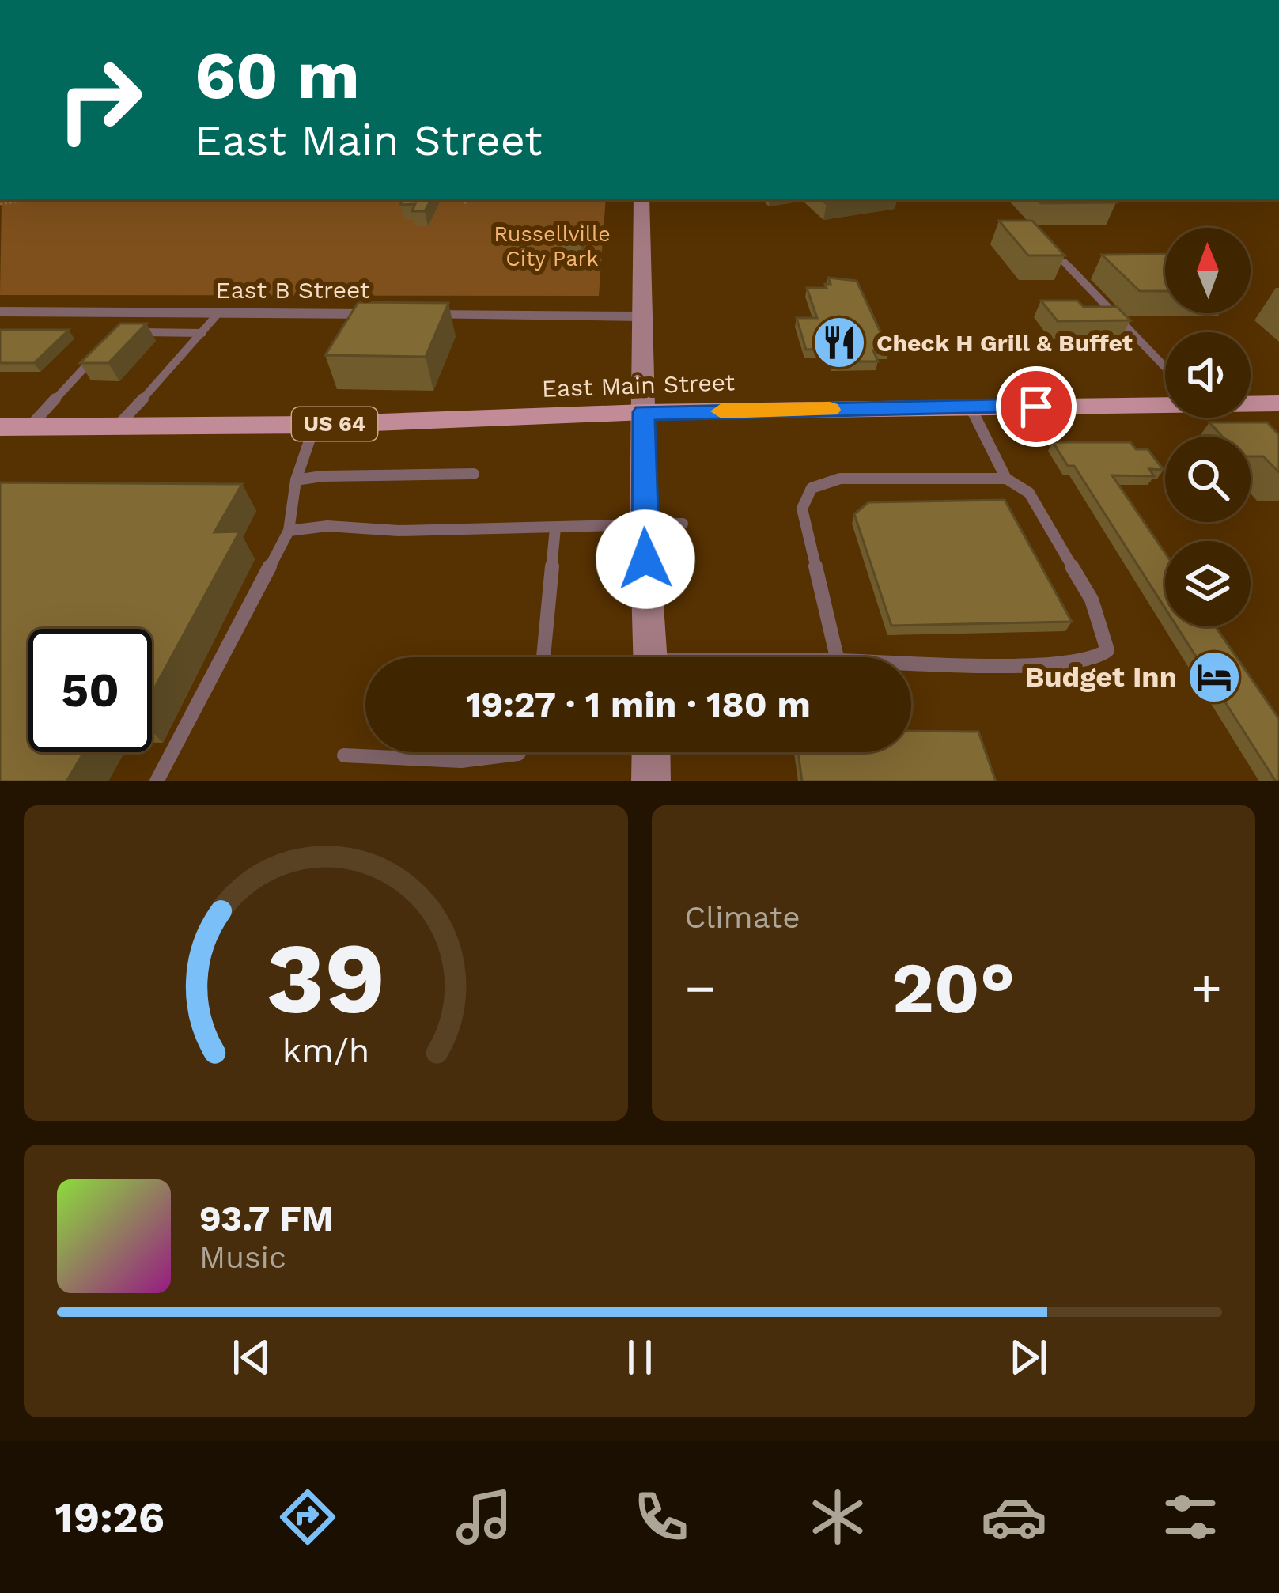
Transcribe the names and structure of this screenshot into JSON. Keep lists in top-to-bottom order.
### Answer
{
  "streets": {
    "main road": ["East Main Street", "US 64"],
    "street": ["East B Street"]
  },
  "parks": ["Russellville City Park"],
  "places": {
    "restaurant": ["Check H Grill & Buffet"],
    "hotel": ["Budget Inn"]
  },
  "north": "top",
  "page": {
    "turn": ["60 m", "East Main Street"],
    "limit": "50",
    "trip": "19:27 · 1 min · 180 m",
    "tile": "Climate",
    "heat": ["−", "20°", "+"],
    "song": ["93.7 FM", "Music"],
    "tabs": "19:26",
    "gauge": ["39", "km/h"]
  }
}
